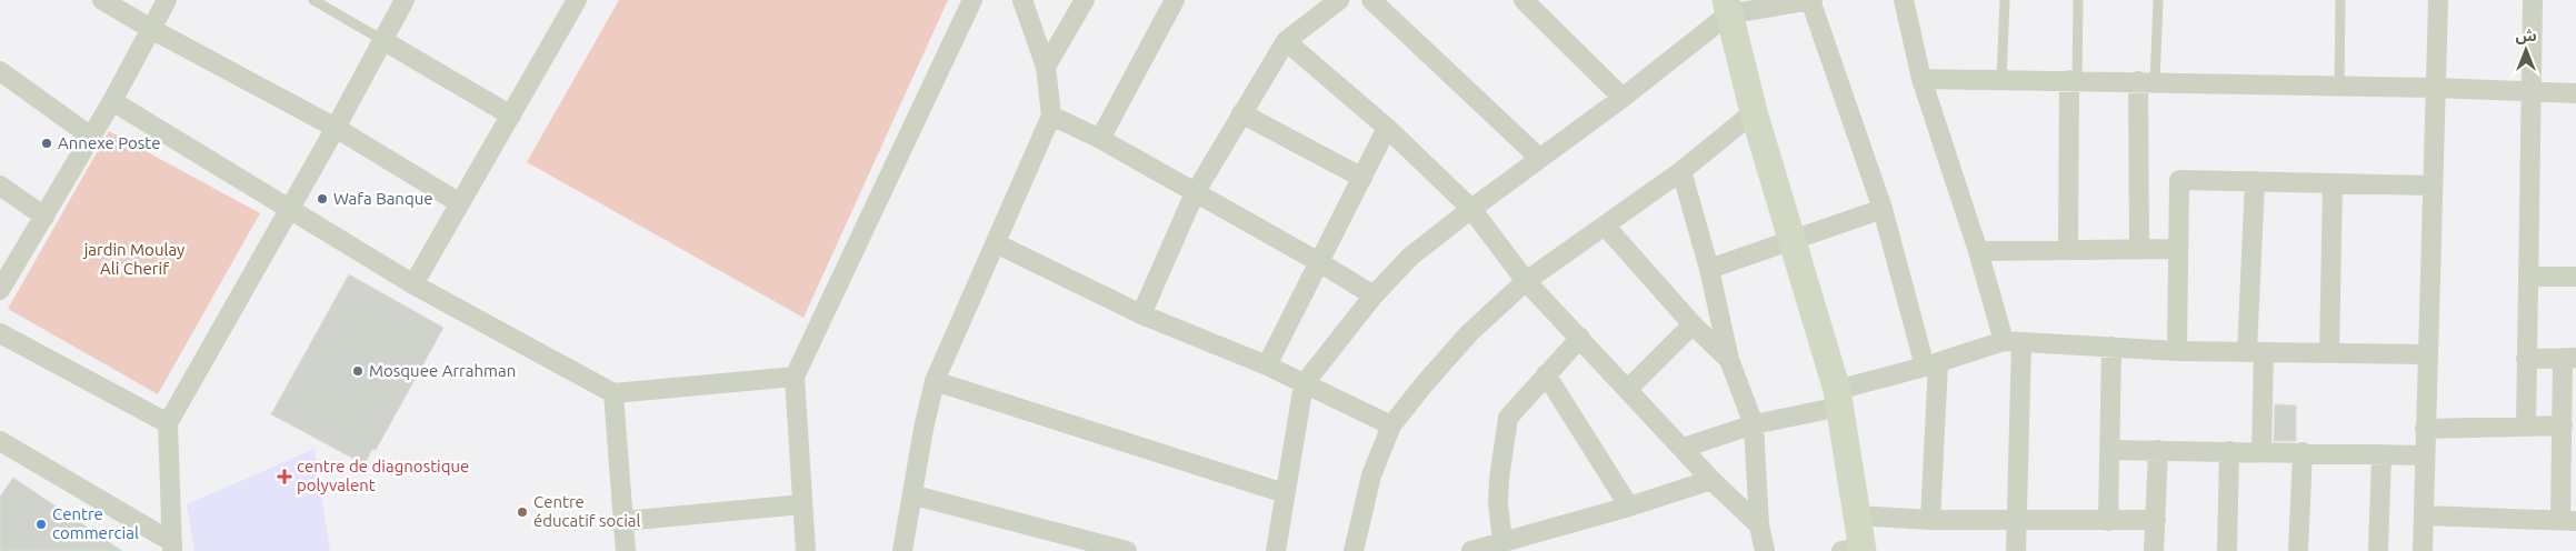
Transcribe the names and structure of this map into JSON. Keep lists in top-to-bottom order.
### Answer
{
  "parks": ["jardin Moulay Ali Cherif"],
  "places": {
    "other": [
      "Annexe Poste",
      "Wafa Banque",
      "Mosquee Arrahman",
      "Centre éducatif social",
      "Centre commercial"
    ],
    "health": ["centre de diagnostique polyvalent"]
  },
  "north": "top"
}
